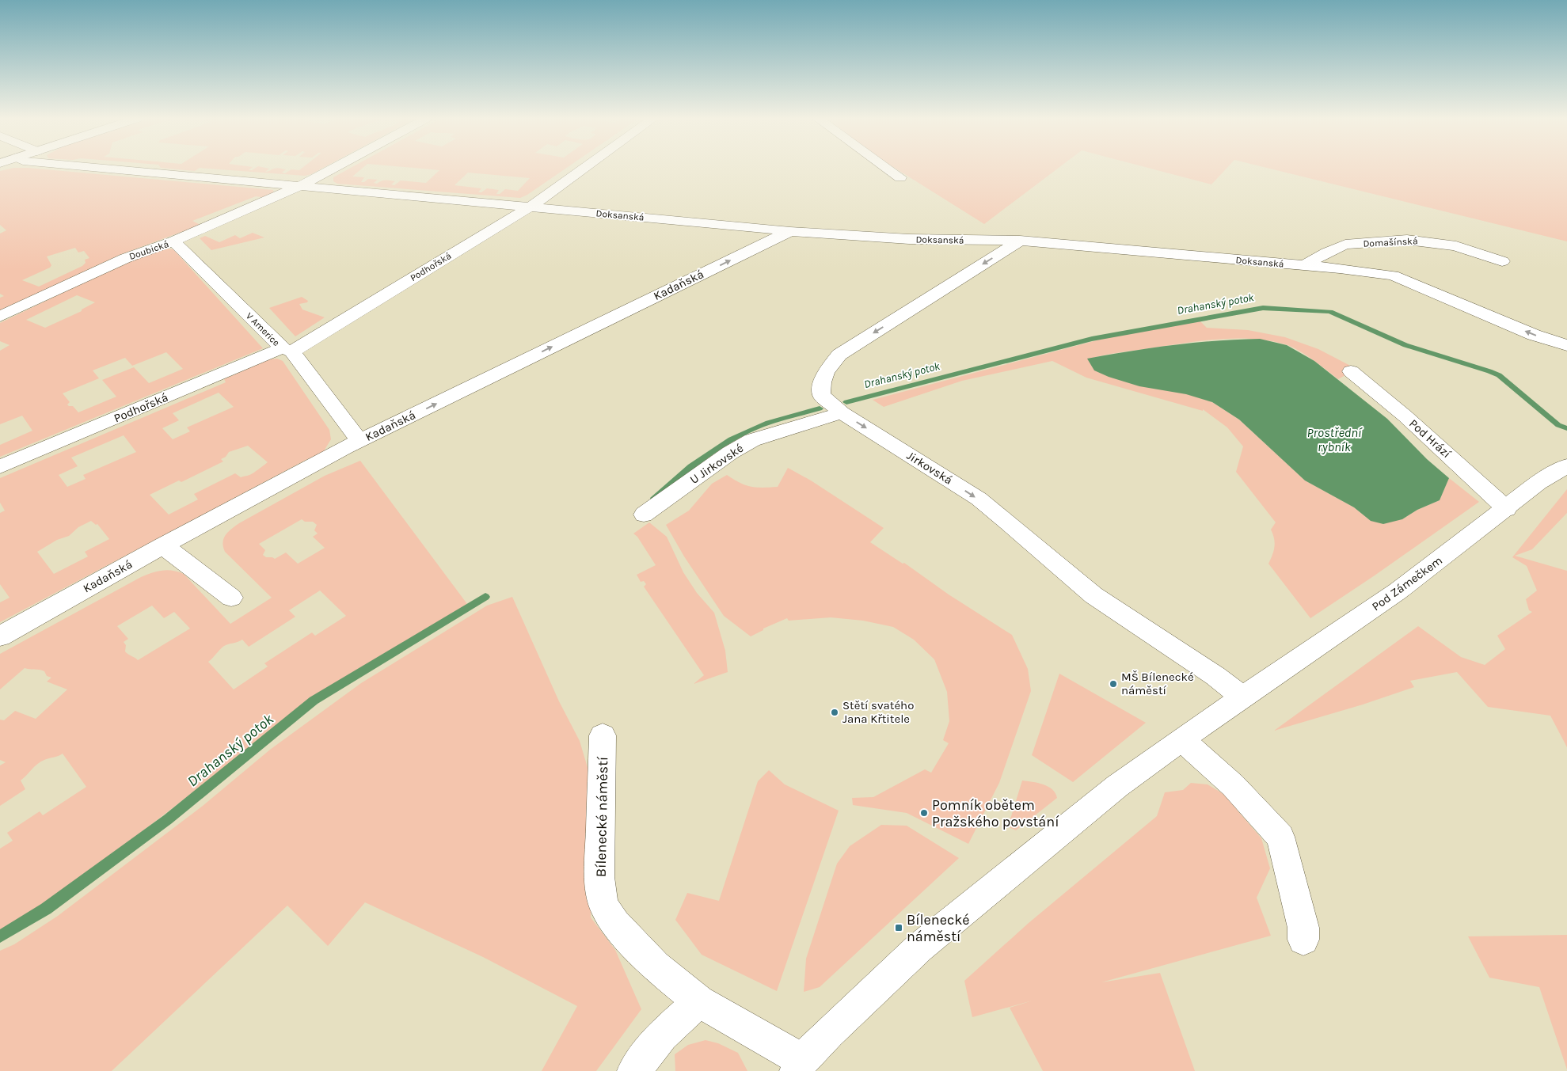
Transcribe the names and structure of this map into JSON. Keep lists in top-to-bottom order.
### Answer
{
  "streets": {
    "street": [
      "Doksanská",
      "Domašínská",
      "Doubická",
      "Podhořská",
      "Kadaňská",
      "V Americe",
      "Pod Hrází",
      "U Jirkovské",
      "Jirkovská",
      "Pod Zámečkem",
      "Bílenecké náměstí"
    ]
  },
  "crossings": [
    ["Doksanská", "Domašínská"],
    ["Doksanská", "Doubická"],
    ["Doksanská", "Podhořská"],
    ["Doksanská", "Kadaňská"],
    ["Doksanská", "Jirkovská"],
    ["Doubická", "V Americe"],
    ["Podhořská", "V Americe"],
    ["Kadaňská", "V Americe"],
    ["Pod Hrází", "Pod Zámečkem"],
    ["U Jirkovské", "Jirkovská"],
    ["Jirkovská", "Pod Zámečkem"],
    ["Jirkovská", "Bílenecké náměstí"],
    ["Pod Zámečkem", "Bílenecké náměstí"]
  ],
  "one_way": ["Kadaňská"],
  "water": ["Drahanský potok", "Prostřední rybník"],
  "places": {
    "other": ["MŠ Bílenecké náměstí", "Stětí svatého Jana Křtitele", "Pomník obětem Pražského povstání"],
    "transit": ["Bílenecké náměstí"]
  }
}
